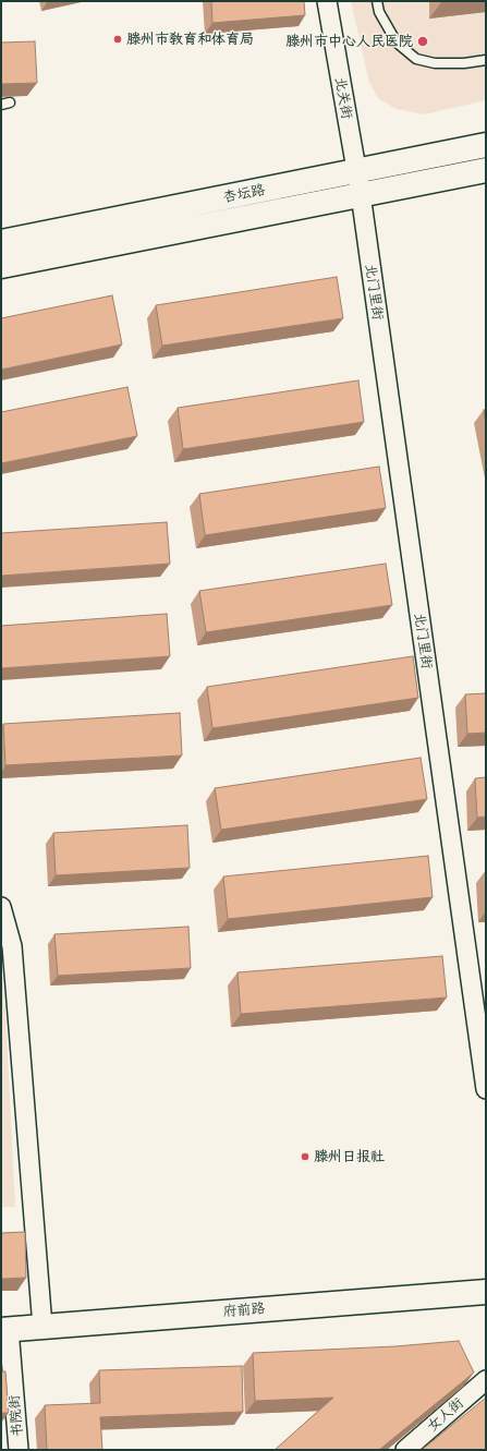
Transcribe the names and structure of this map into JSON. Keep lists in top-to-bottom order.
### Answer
{
  "streets": {
    "main road": ["杏坛路", "府前路"],
    "street": [
      "北关街",
      "北门里街",
      "女人街",
      "书院街"
    ]
  },
  "crossings": [
    ["北关街", "杏坛路"],
    ["北关街", "北门里街"],
    ["杏坛路", "北门里街"],
    ["府前路", "书院街"]
  ],
  "places": ["滕州市教育和体育局", "滕州市中心人民医院", "滕州日报社"]
}
